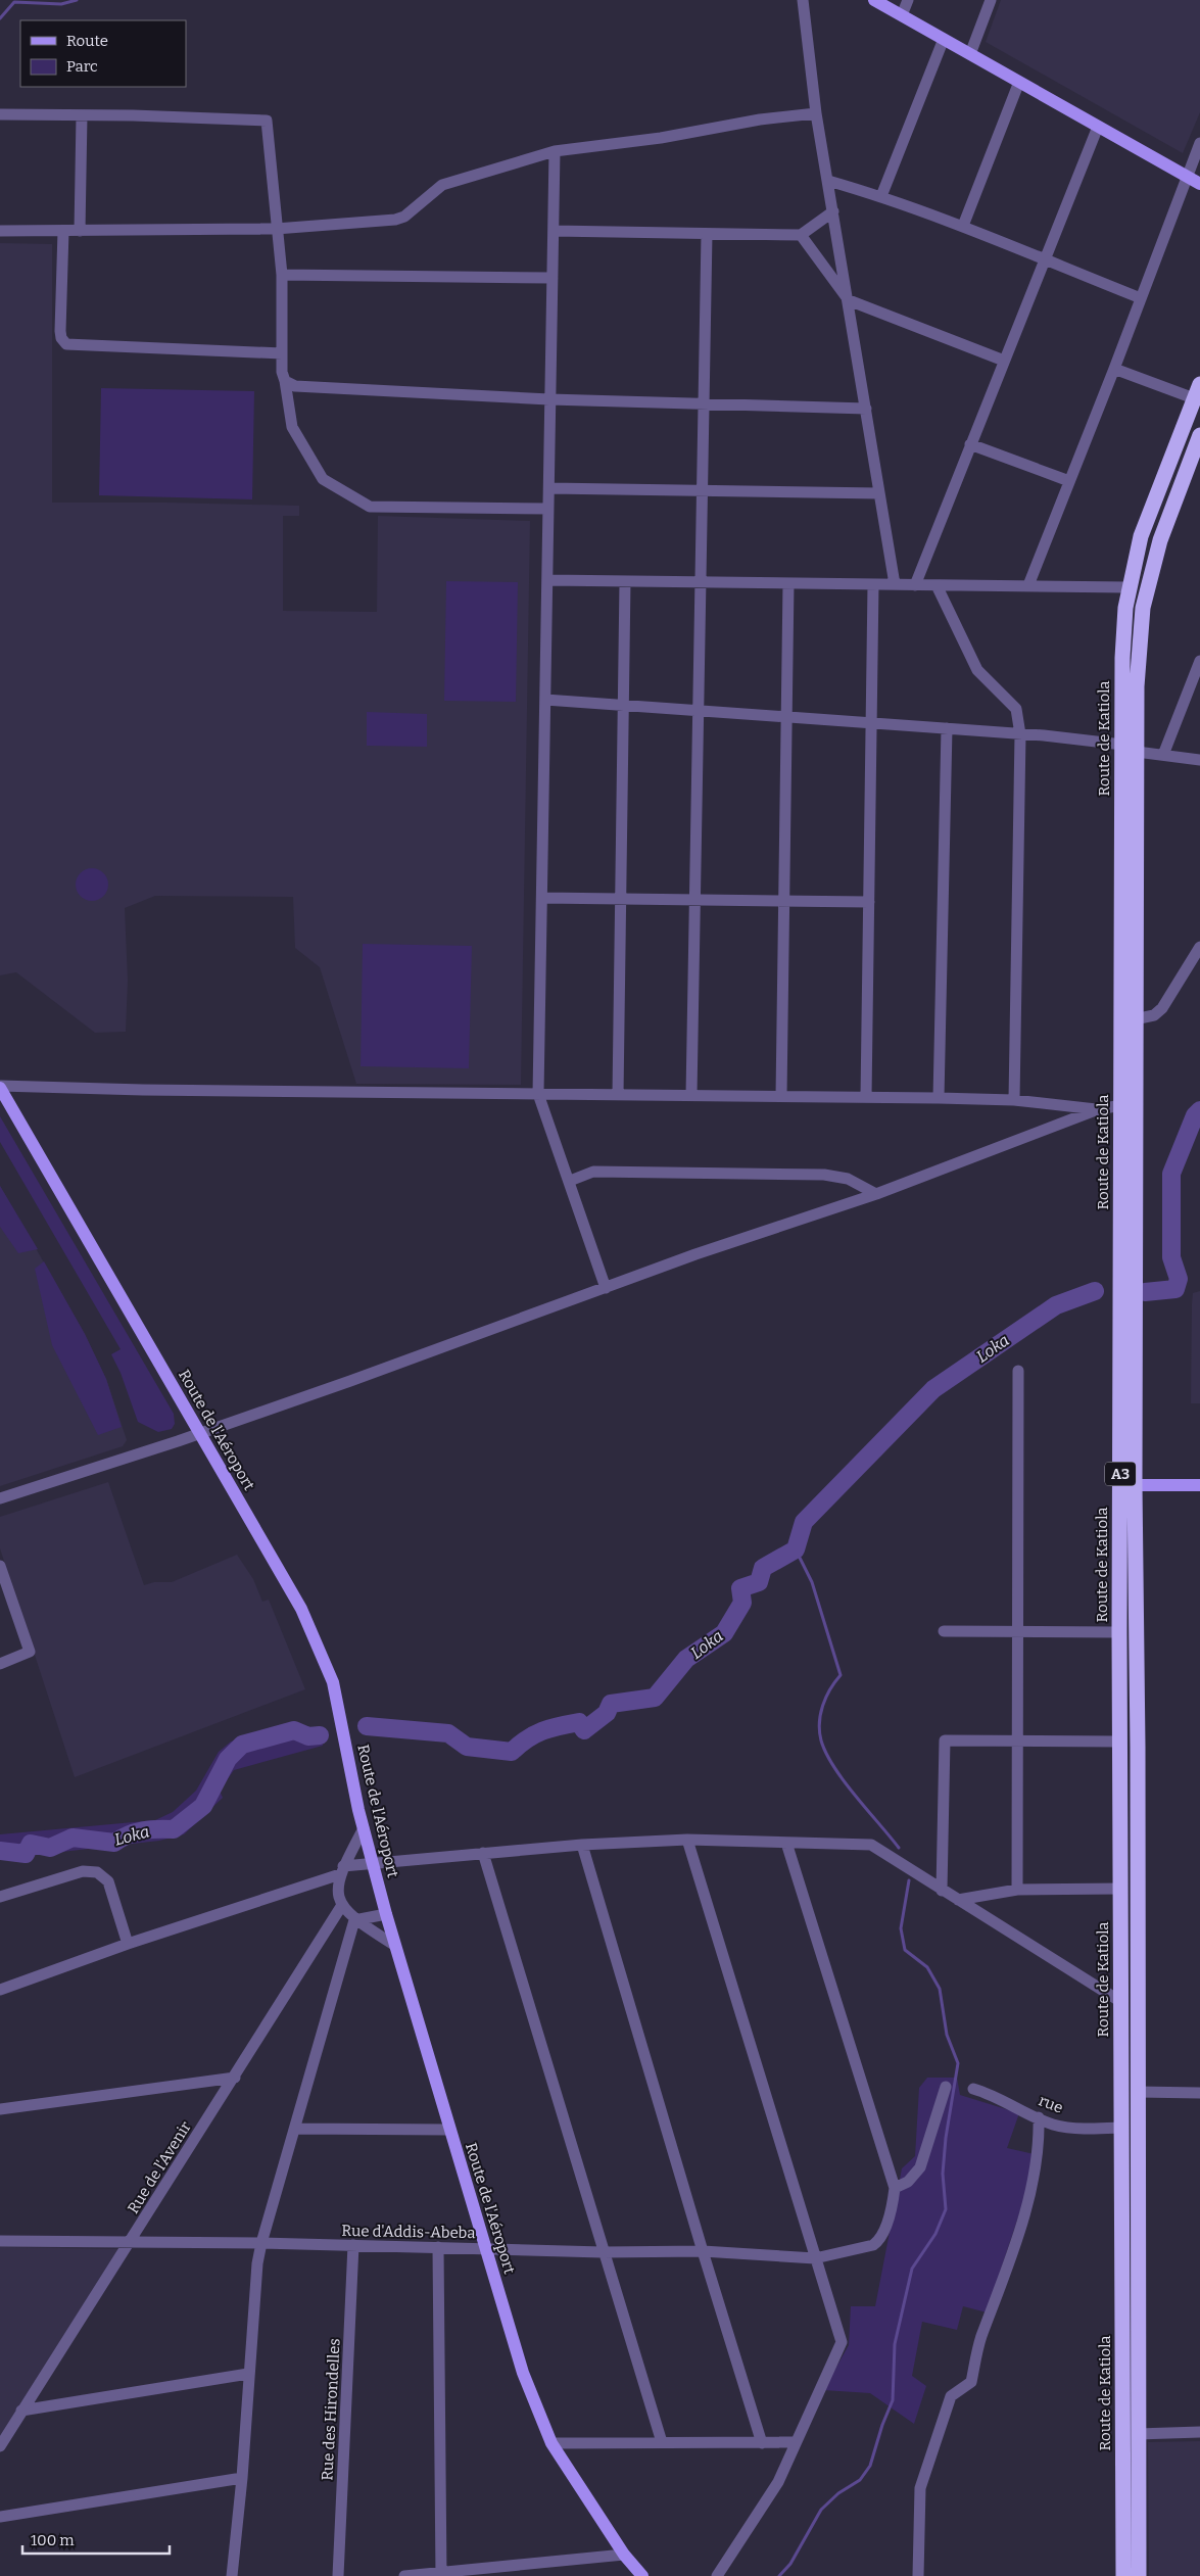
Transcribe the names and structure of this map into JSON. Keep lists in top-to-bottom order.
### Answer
{
  "streets": {
    "highway": ["Route de Katiola", "A3"],
    "main road": ["Route de l'Aéroport"],
    "street": [
      "rue",
      "Rue de l'Avenir",
      "Rue d'Addis-Abeba",
      "Rue des Hirondelles"
    ]
  },
  "crossings": [
    ["Route de Katiola", "rue"],
    ["Route de l'Aéroport", "Rue d'Addis-Abeba"],
    ["Rue de l'Avenir", "Rue d'Addis-Abeba"],
    ["Rue d'Addis-Abeba", "Rue des Hirondelles"]
  ],
  "water": ["Loka"],
  "legend": ["Route", "Parc"],
  "scale_bar": "100 m"
}
